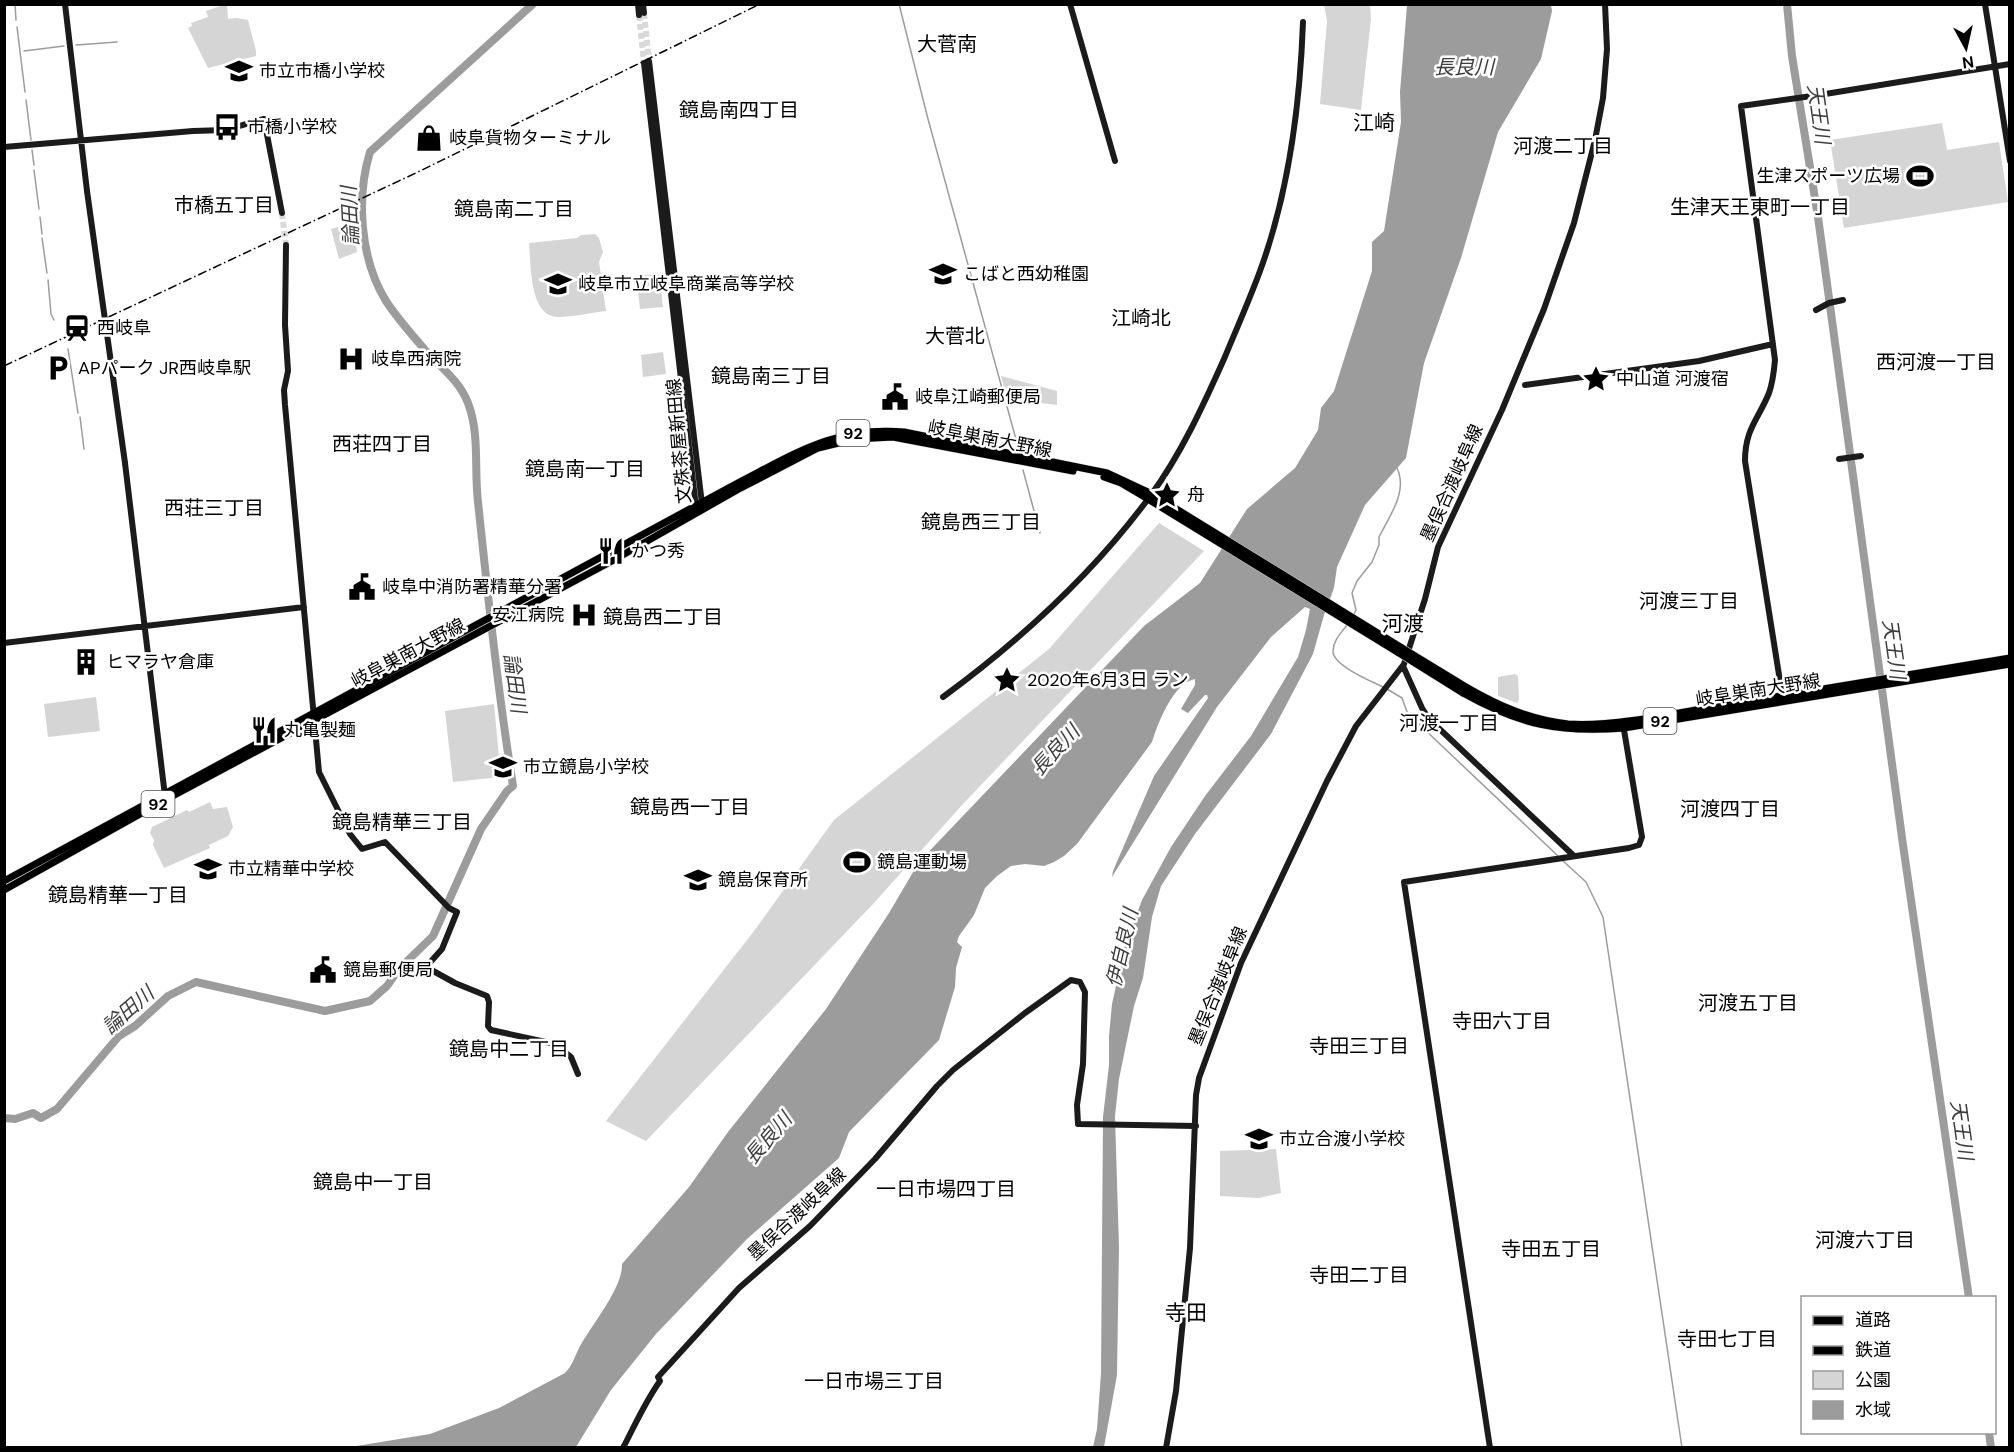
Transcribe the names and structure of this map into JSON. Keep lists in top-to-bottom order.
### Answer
{
  "streets": {
    "main road": ["92", "岐阜巣南大野線"],
    "street": ["文殊茶屋新田線", "墨俣合渡岐阜線"]
  },
  "crossings": [
    ["92", "岐阜巣南大野線"],
    ["岐阜巣南大野線", "文殊茶屋新田線"]
  ],
  "districts": [
    "大菅南",
    "鏡島南四丁目",
    "江崎",
    "河渡二丁目",
    "市橋五丁目",
    "生津天王東町一丁目",
    "鏡島南二丁目",
    "江崎北",
    "大菅北",
    "西河渡一丁目",
    "鏡島南三丁目",
    "西荘四丁目",
    "鏡島南一丁目",
    "西荘三丁目",
    "鏡島西三丁目",
    "河渡三丁目",
    "鏡島西二丁目",
    "河渡",
    "河渡一丁目",
    "鏡島西一丁目",
    "河渡四丁目",
    "鏡島精華三丁目",
    "鏡島精華一丁目",
    "河渡五丁目",
    "寺田六丁目",
    "寺田三丁目",
    "鏡島中二丁目",
    "鏡島中一丁目",
    "一日市場四丁目",
    "河渡六丁目",
    "寺田五丁目",
    "寺田二丁目",
    "寺田",
    "寺田七丁目",
    "一日市場三丁目"
  ],
  "water": [
    "長良川",
    "天王川",
    "論田川",
    "伊自良川"
  ],
  "places": {
    "school or university": [
      "市立市橋小学校",
      "こばと西幼稚園",
      "岐阜市立岐阜商業高等学校",
      "市立鏡島小学校",
      "市立精華中学校",
      "鏡島保育所",
      "市立合渡小学校"
    ],
    "bus stop": ["市橋小学校"],
    "shop": ["岐阜貨物ターミナル"],
    "sports": ["生津スポーツ広場", "鏡島運動場"],
    "station": ["西岐阜"],
    "hospital": ["岐阜西病院", "安江病院"],
    "parking": ["APパーク JR西岐阜駅"],
    "place": ["中山道 河渡宿", "舟", "2020年6月3日 ラン"],
    "public building": ["岐阜江崎郵便局", "岐阜中消防署精華分署", "鏡島郵便局"],
    "restaurant": ["かつ秀", "丸亀製麺"],
    "building": ["ヒマラヤ倉庫"]
  },
  "legend": [
    "道路",
    "鉄道",
    "公園",
    "水域"
  ],
  "north": "bottom"
}
